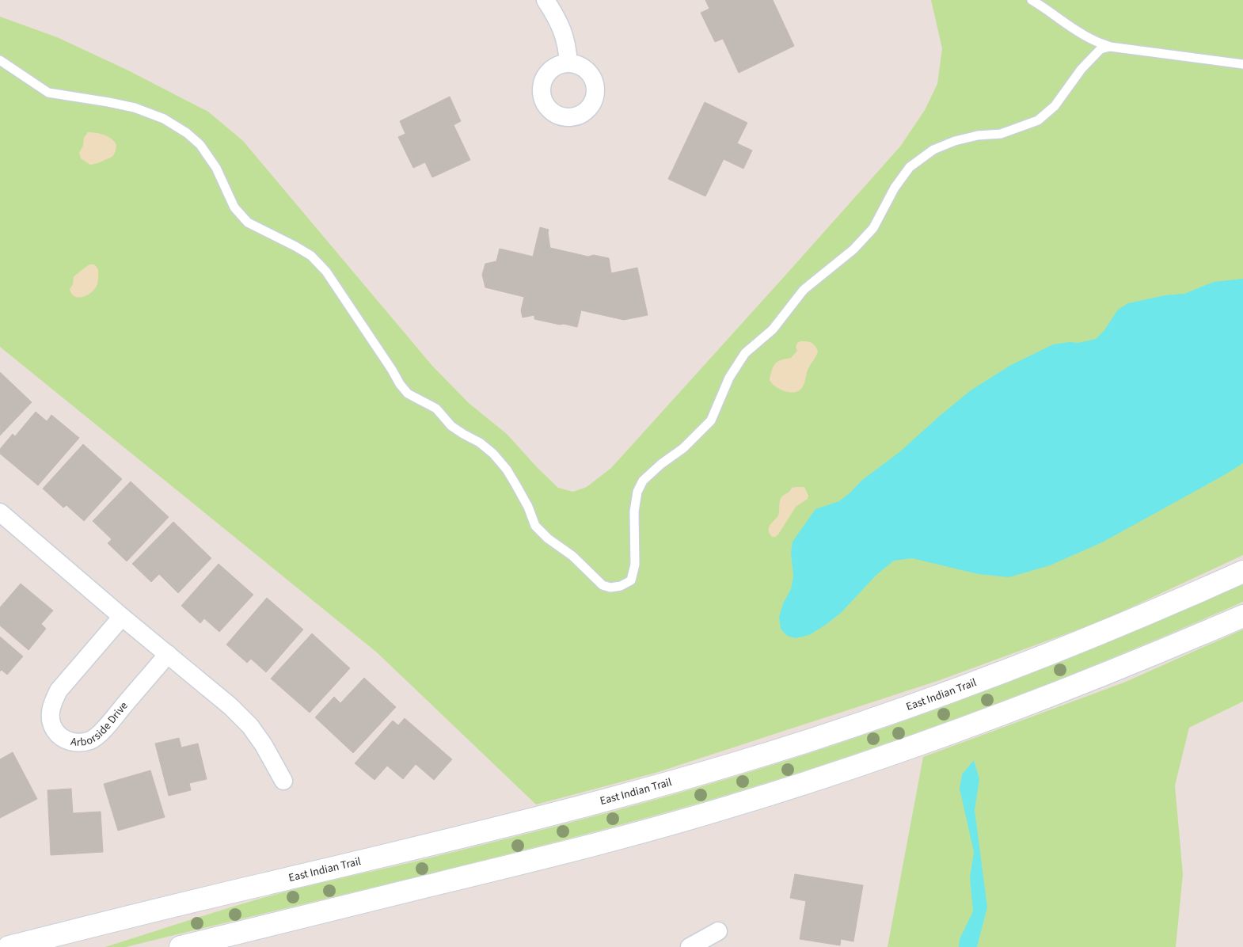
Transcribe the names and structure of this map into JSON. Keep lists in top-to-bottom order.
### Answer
{
  "streets": {
    "main road": ["East Indian Trail"],
    "street": ["Arborside Drive"]
  }
}
